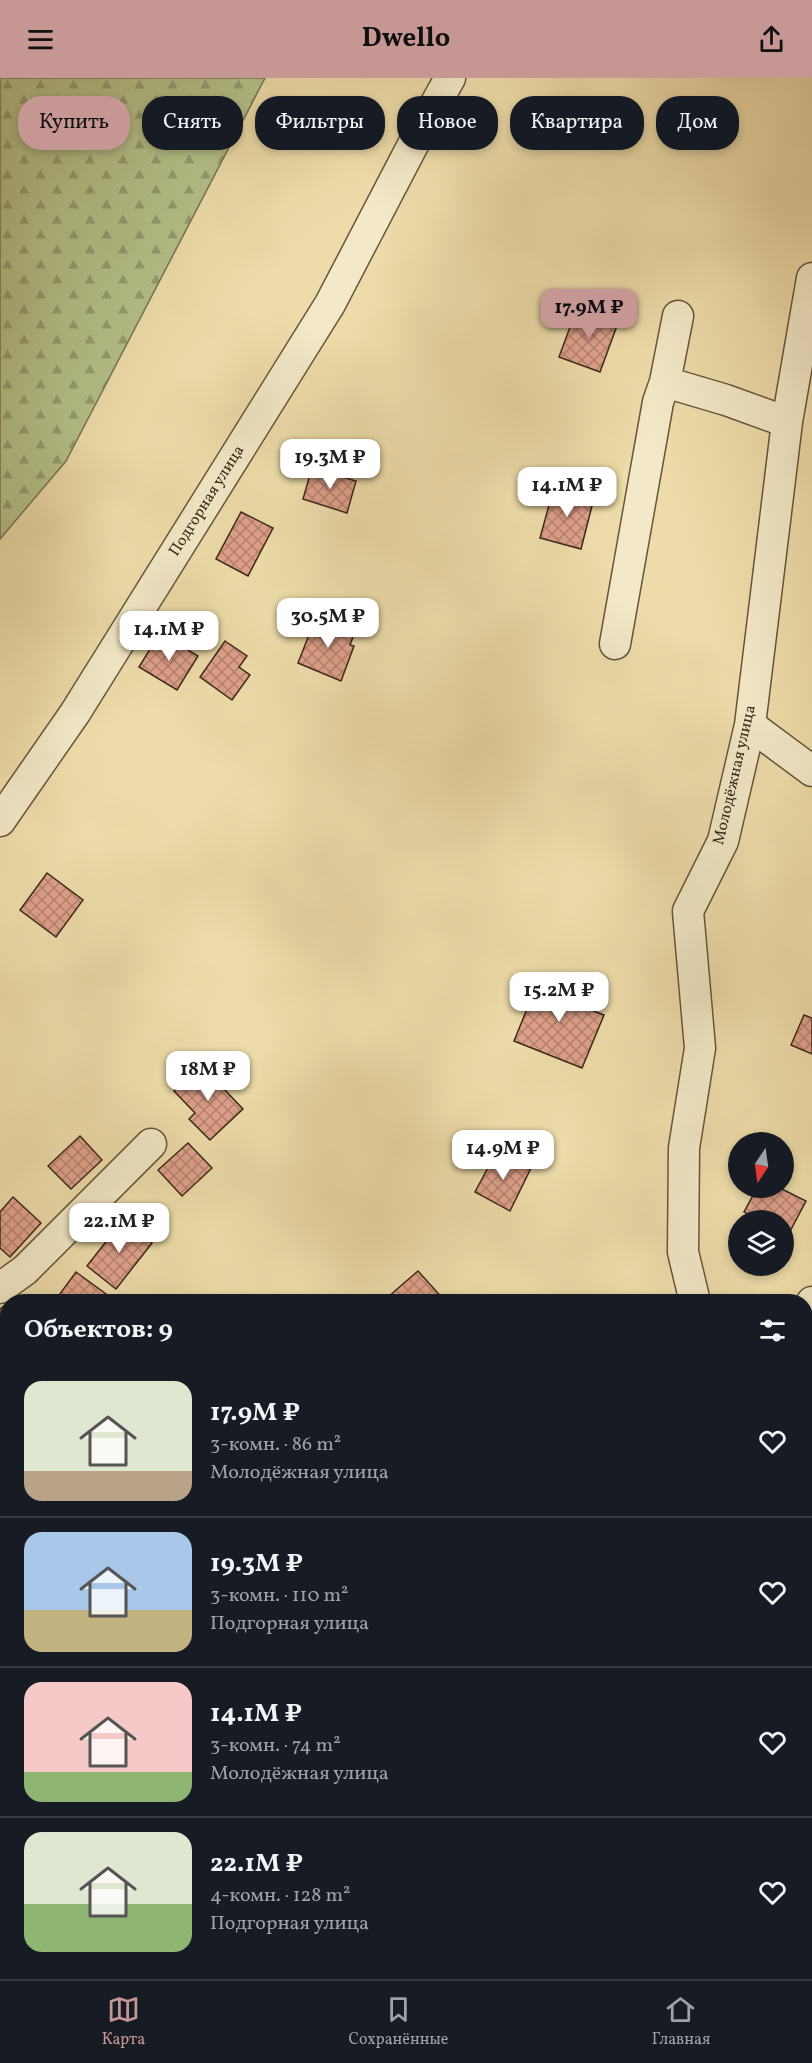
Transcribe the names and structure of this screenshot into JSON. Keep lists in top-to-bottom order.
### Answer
{
  "streets": {
    "street": ["Подгорная улица", "Молодёжная улица"]
  },
  "north": "bottom",
  "page": {
    "header": "Dwello",
    "chip": [
      "Купить",
      "Снять",
      "Фильтры",
      "Новое",
      "Квартира",
      "Дом"
    ],
    "price": [
      "17.9M ₽",
      "19.3M ₽",
      "14.1M ₽",
      "30.5M ₽",
      "14.1M ₽",
      "15.2M ₽",
      "18M ₽",
      "14.9M ₽",
      "22.1M ₽"
    ],
    "heading": "Объектов: 9",
    "list": [
      {
        "name": "17.9M ₽",
        "note": "3-комн. · 86 m² · Молодёжная улица"
      },
      {
        "name": "19.3M ₽",
        "note": "3-комн. · 110 m² · Подгорная улица"
      },
      {
        "name": "14.1M ₽",
        "note": "3-комн. · 74 m² · Молодёжная улица"
      },
      {
        "name": "22.1M ₽",
        "note": "4-комн. · 128 m² · Подгорная улица"
      }
    ],
    "tabs": ["Карта", "Сохранённые", "Главная"]
  }
}
